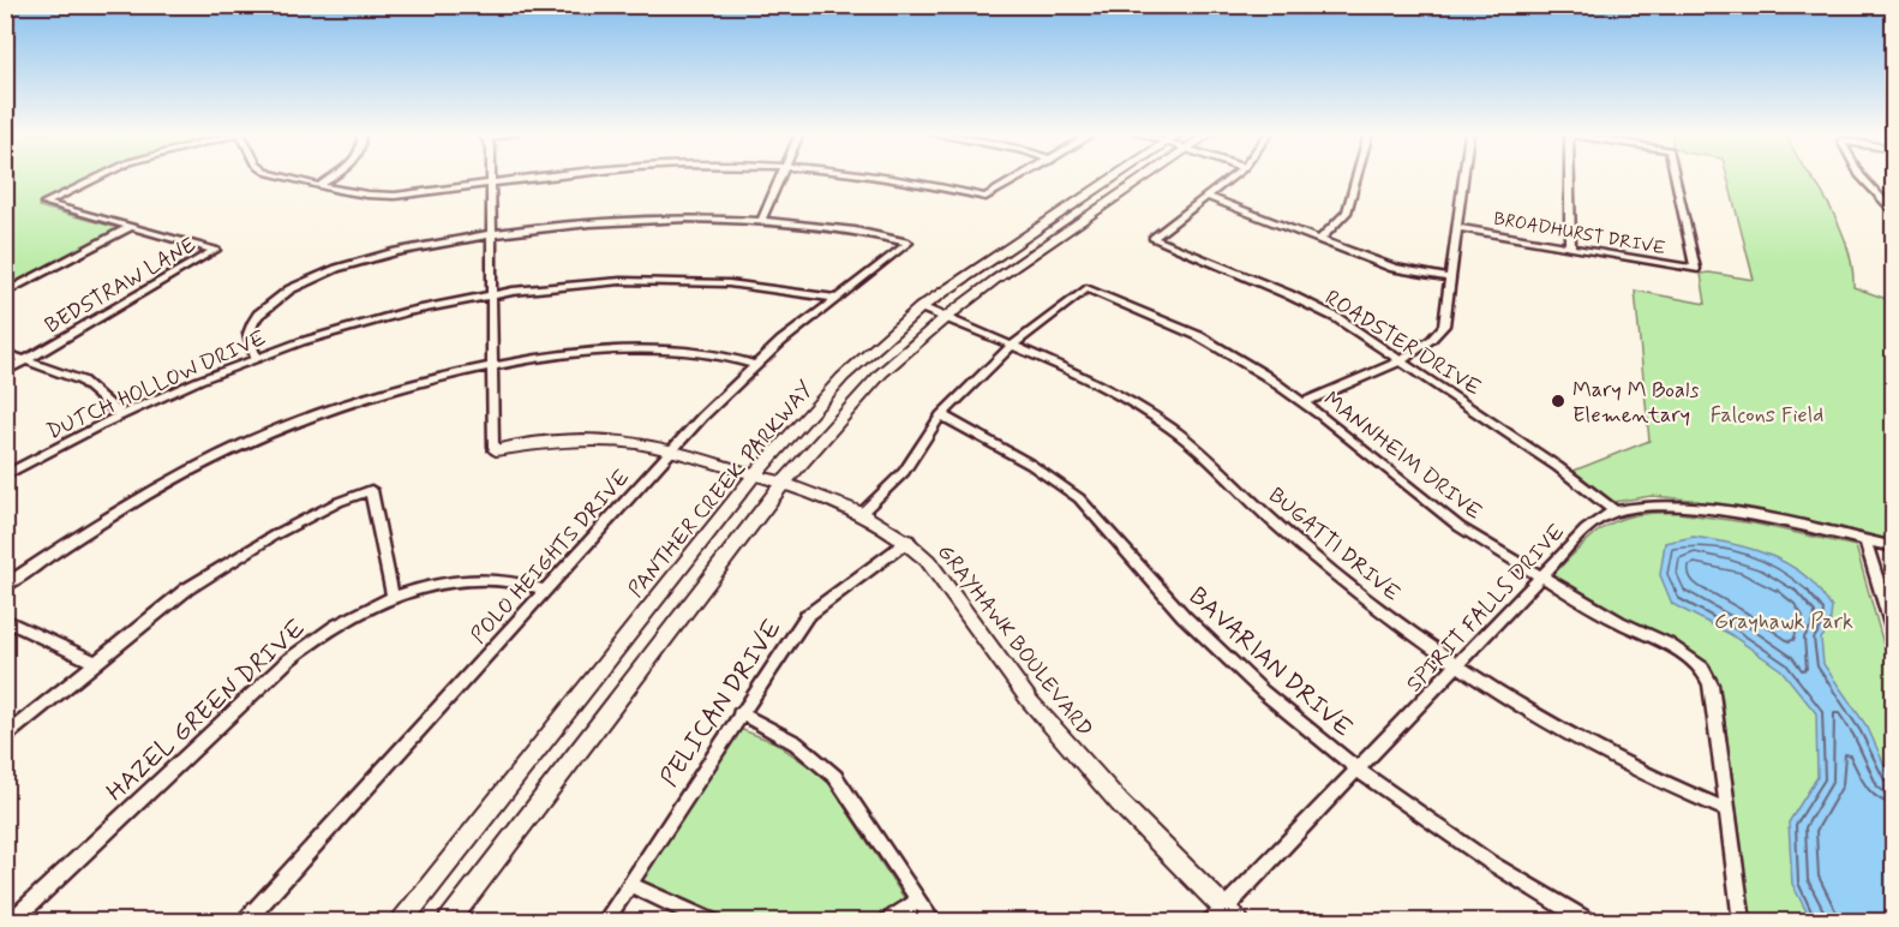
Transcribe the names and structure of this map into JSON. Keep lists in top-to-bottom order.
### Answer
{
  "streets": {
    "main road": ["PANTHER CREEK PARKWAY", "GRAYHAWK BOULEVARD"],
    "street": [
      "BROADHURST DRIVE",
      "BEDSTRAW LANE",
      "ROADSTER DRIVE",
      "DUTCH HOLLOW DRIVE",
      "MANNHEIM DRIVE",
      "BUGATTI DRIVE",
      "POLO HEIGHTS DRIVE",
      "SPIRIT FALLS DRIVE",
      "BAVARIAN DRIVE",
      "PELICAN DRIVE",
      "HAZEL GREEN DRIVE"
    ]
  },
  "crossings": [
    ["ROADSTER DRIVE", "SPIRIT FALLS DRIVE"],
    ["DUTCH HOLLOW DRIVE", "POLO HEIGHTS DRIVE"],
    ["MANNHEIM DRIVE", "BUGATTI DRIVE"],
    ["MANNHEIM DRIVE", "SPIRIT FALLS DRIVE"],
    ["PANTHER CREEK PARKWAY", "BUGATTI DRIVE"],
    ["PANTHER CREEK PARKWAY", "GRAYHAWK BOULEVARD"],
    ["BUGATTI DRIVE", "SPIRIT FALLS DRIVE"],
    ["POLO HEIGHTS DRIVE", "GRAYHAWK BOULEVARD"],
    ["POLO HEIGHTS DRIVE", "HAZEL GREEN DRIVE"],
    ["SPIRIT FALLS DRIVE", "GRAYHAWK BOULEVARD"],
    ["SPIRIT FALLS DRIVE", "BAVARIAN DRIVE"],
    ["GRAYHAWK BOULEVARD", "PELICAN DRIVE"]
  ],
  "parks": ["Falcons Field", "Grayhawk Park"],
  "places": ["Mary M Boals Elementary"]
}
